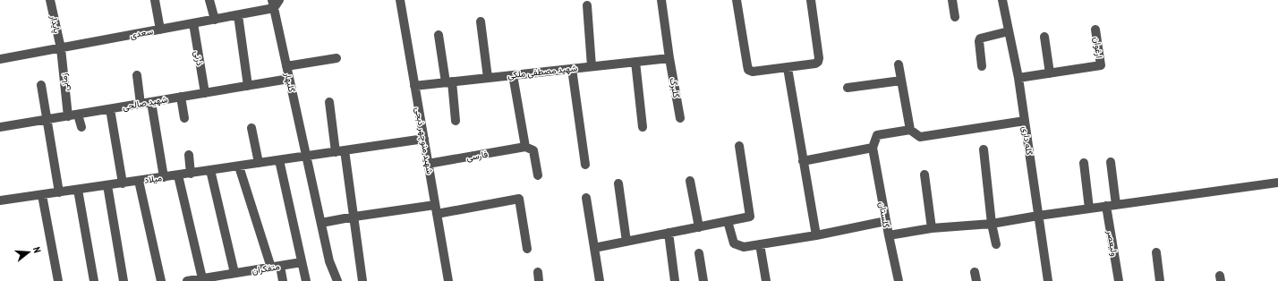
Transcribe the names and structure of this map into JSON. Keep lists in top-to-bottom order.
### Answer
{
  "streets": {
    "street": [
      "پایدار",
      "سعدی",
      "ارغوان",
      "ذرتی",
      "شهید مصطفی ملکی",
      "زمانی",
      "گلبهار",
      "گلبرگ",
      "شهید صالحی",
      "شهید منوچهر ذبحی",
      "گله داری",
      "فارسی",
      "میلاد",
      "گلستان",
      "ولیعصر",
      "متفکران"
    ]
  },
  "crossings": [
    ["پایدار", "سعدی"],
    ["پایدار", "زمانی"],
    ["سعدی", "ذرتی"],
    ["سعدی", "زمانی"],
    ["سعدی", "گلبهار"],
    ["ذرتی", "شهید صالحی"],
    ["شهید مصطفی ملکی", "گلبرگ"],
    ["شهید مصطفی ملکی", "شهید منوچهر ذبحی"],
    ["زمانی", "شهید صالحی"],
    ["گلبهار", "شهید صالحی"],
    ["گلبهار", "میلاد"],
    ["شهید منوچهر ذبحی", "فارسی"],
    ["شهید منوچهر ذبحی", "میلاد"]
  ],
  "north": "right"
}
